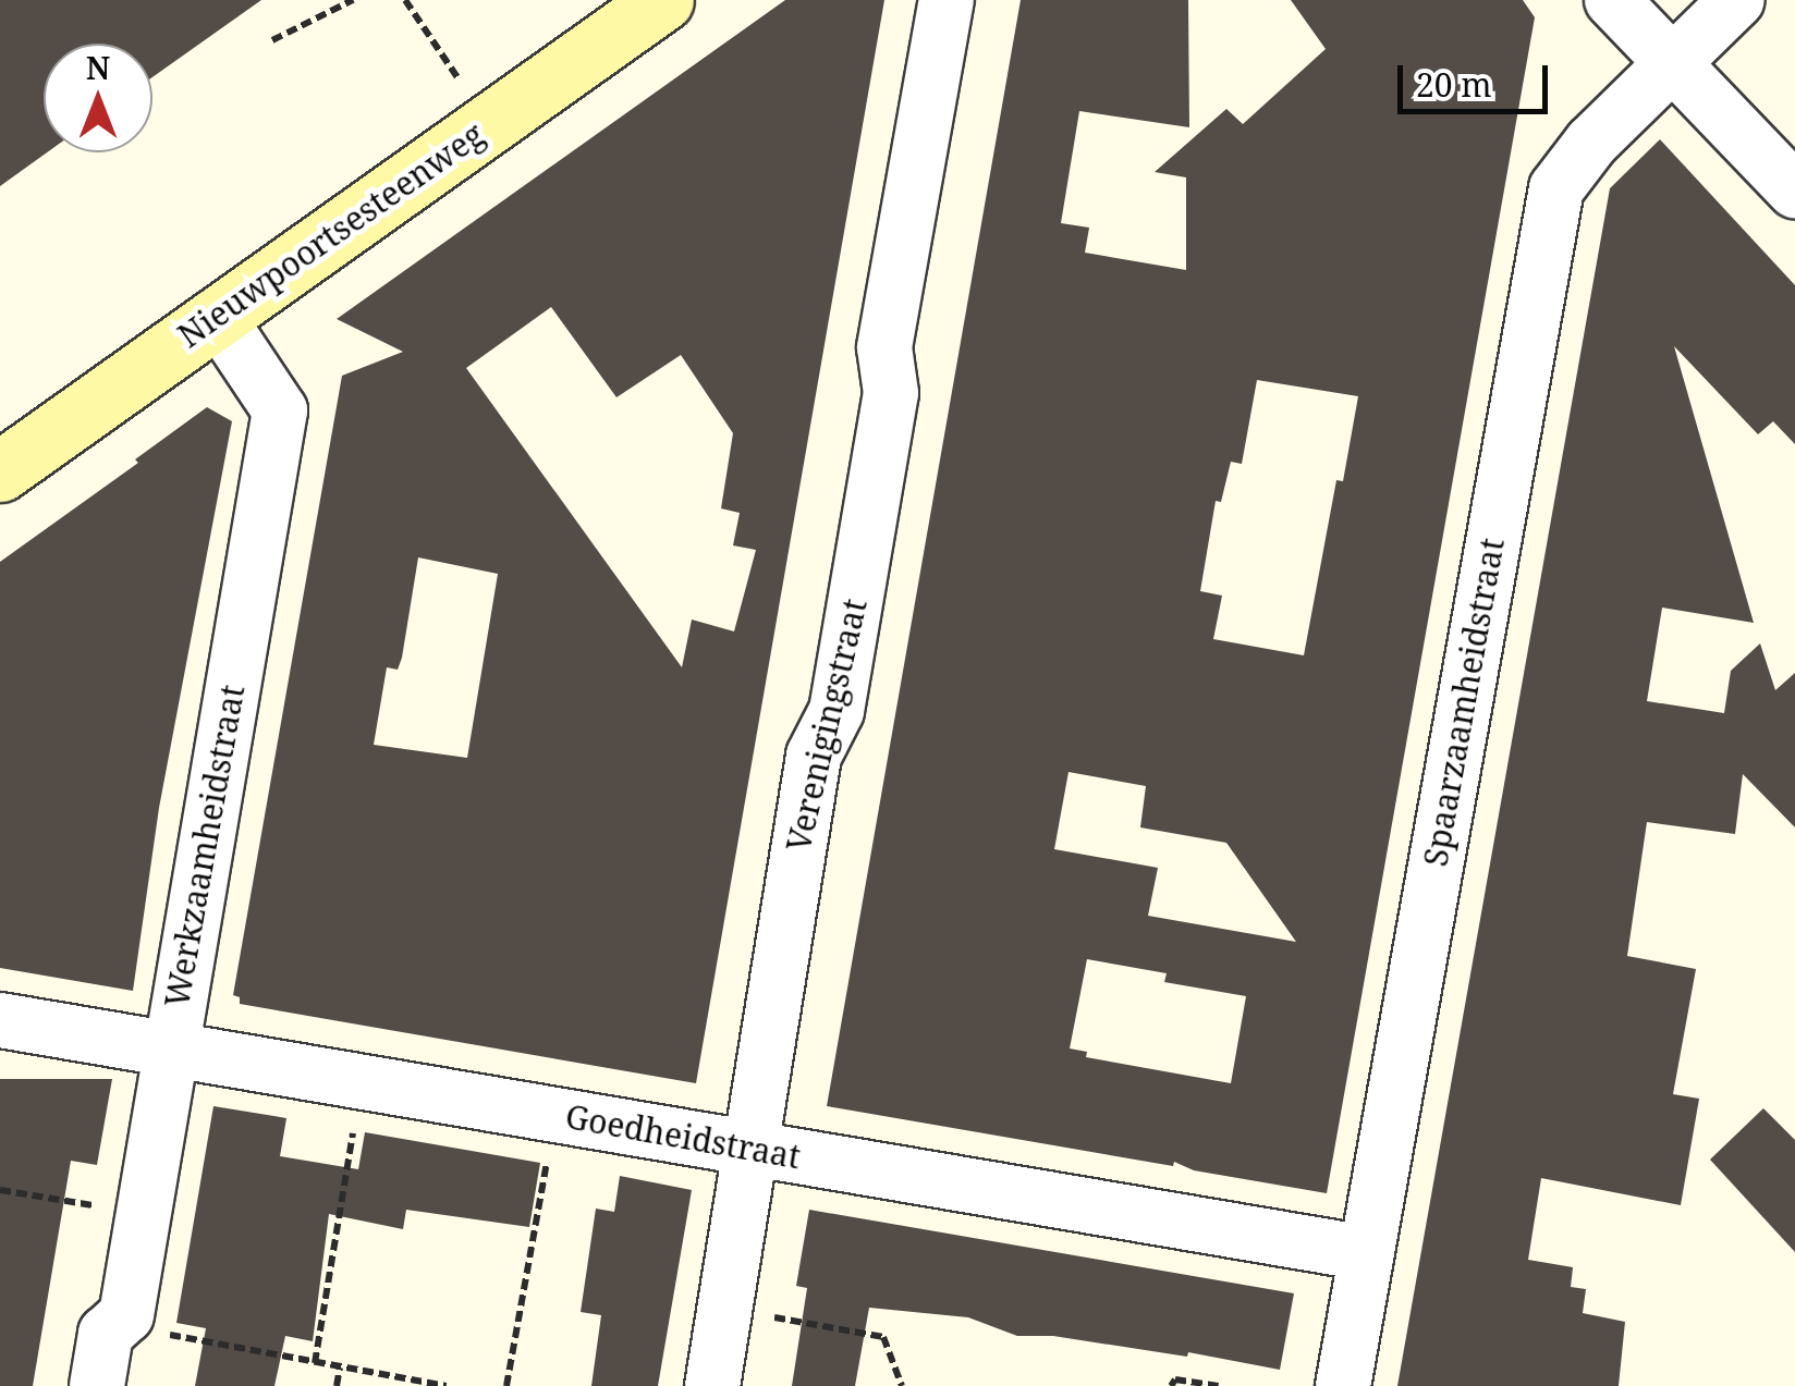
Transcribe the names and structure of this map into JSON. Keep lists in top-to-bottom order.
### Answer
{
  "streets": {
    "street": [
      "Nieuwpoortsesteenweg",
      "Spaarzaamheidstraat",
      "Verenigingstraat",
      "Werkzaamheidstraat",
      "Goedheidstraat"
    ]
  },
  "crossings": [
    ["Nieuwpoortsesteenweg", "Werkzaamheidstraat"],
    ["Spaarzaamheidstraat", "Goedheidstraat"],
    ["Verenigingstraat", "Goedheidstraat"],
    ["Werkzaamheidstraat", "Goedheidstraat"]
  ],
  "scale_bar": "20 m",
  "north": "top"
}
